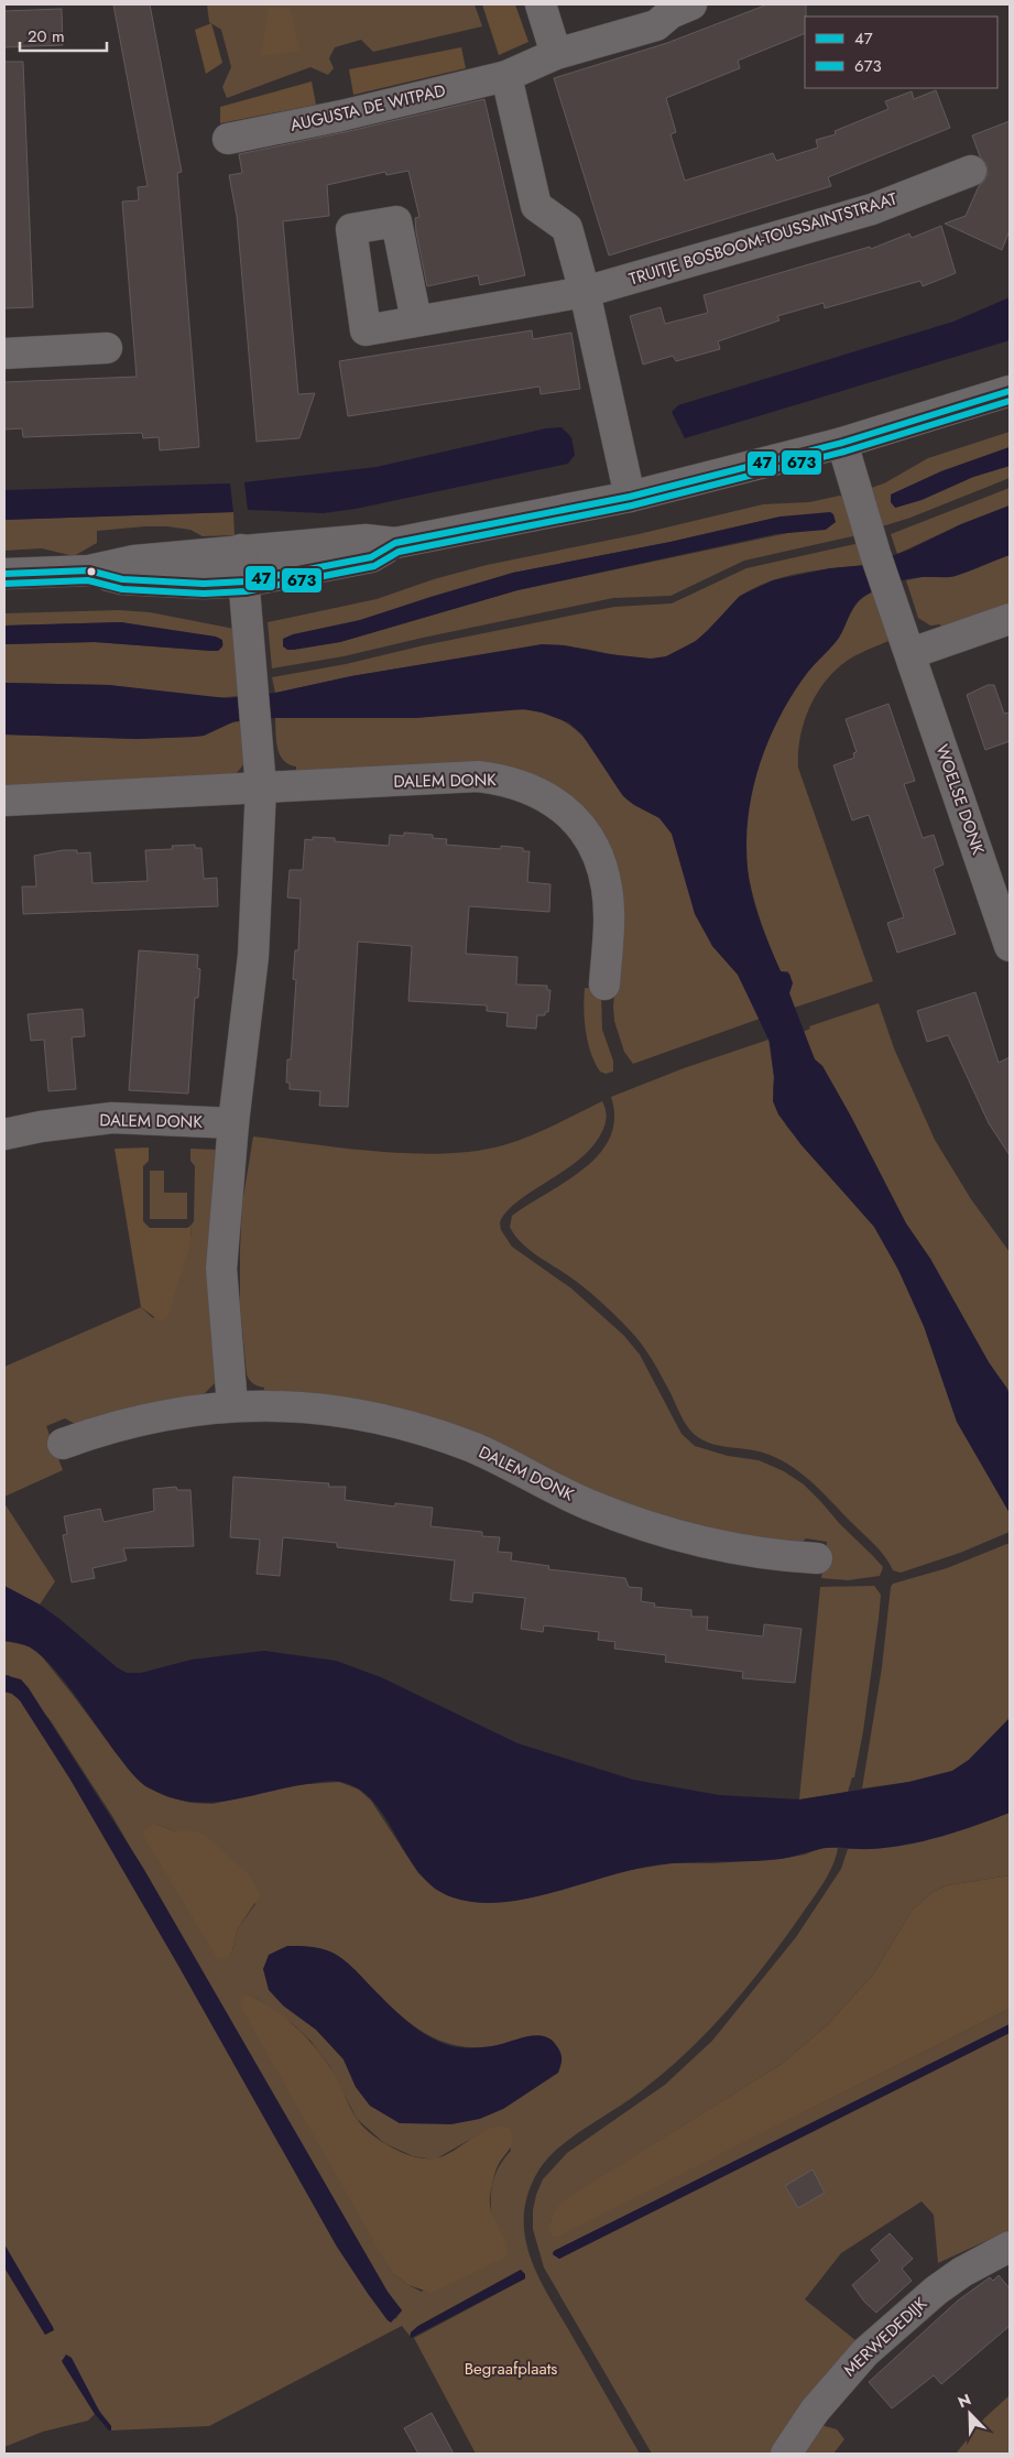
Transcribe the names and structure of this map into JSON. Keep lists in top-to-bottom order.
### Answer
{
  "streets": {
    "street": [
      "AUGUSTA DE WITPAD",
      "TRUITJE BOSBOOM-TOUSSAINTSTRAAT",
      "DALEM DONK",
      "WOELSE DONK",
      "MERWEDEDIJK"
    ]
  },
  "parks": ["Begraafplaats"],
  "lines": ["transit line 47", "transit line 673"],
  "legend": ["47", "673"],
  "scale_bar": "20 m",
  "north": "top left"
}
